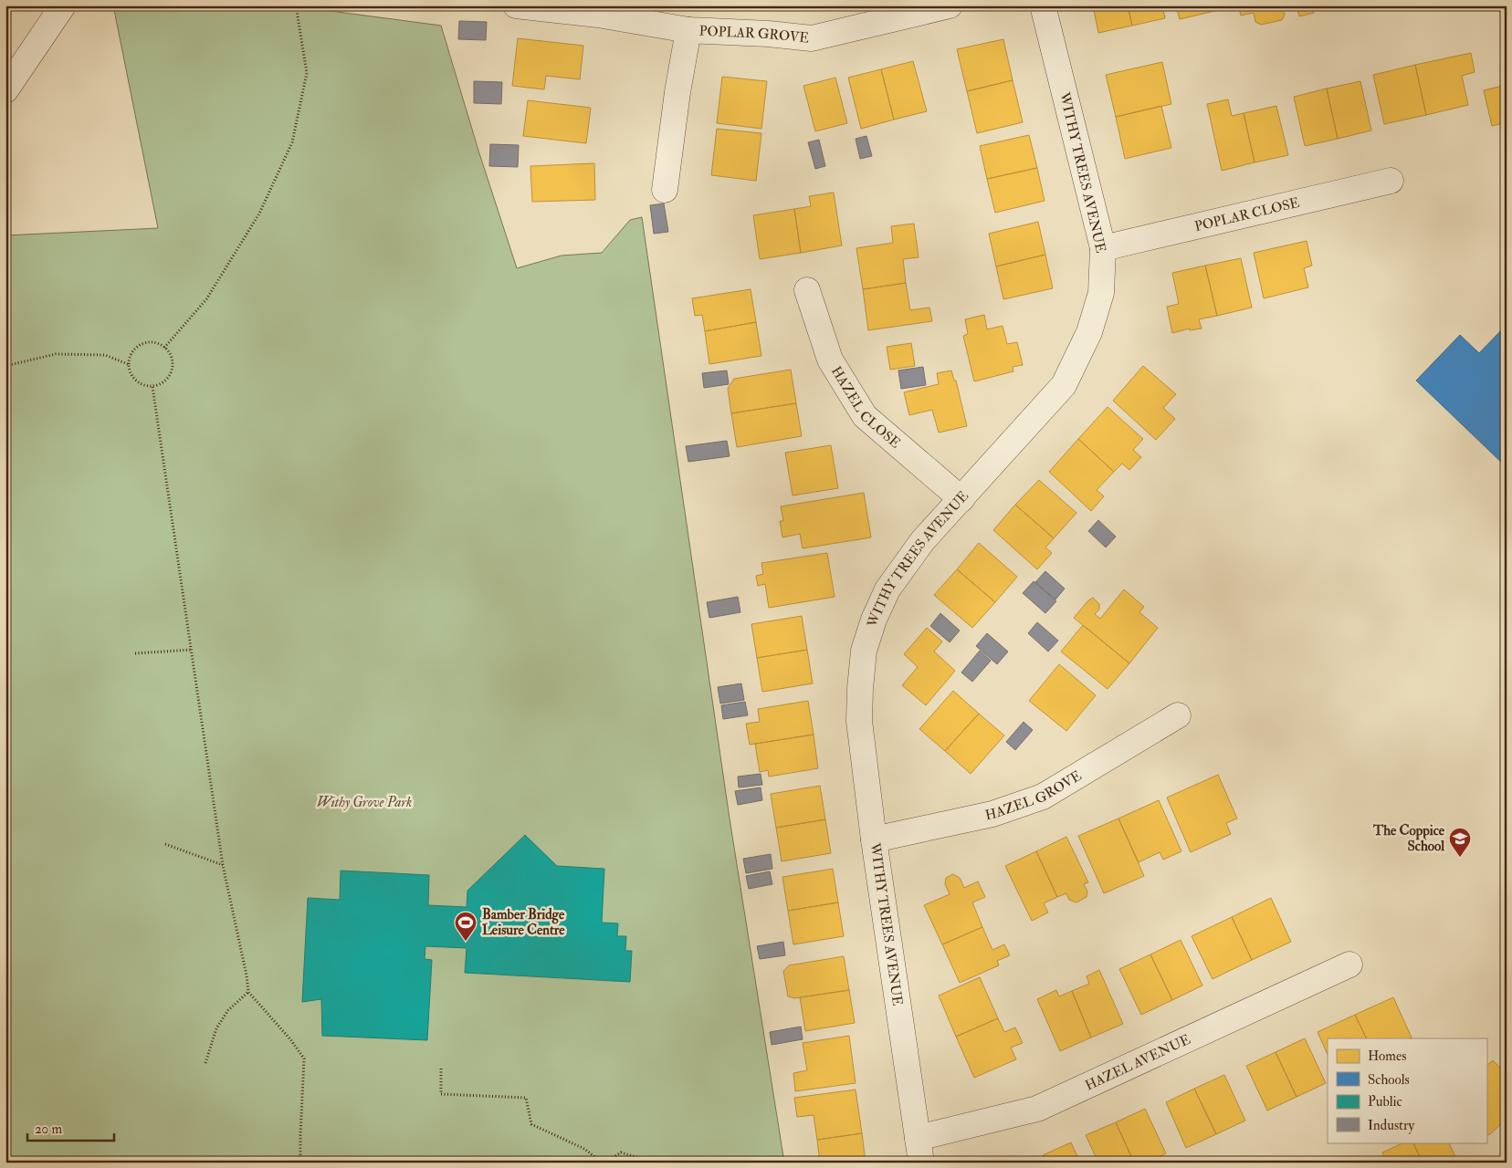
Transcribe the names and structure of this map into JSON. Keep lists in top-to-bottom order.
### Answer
{
  "streets": {
    "street": [
      "POPLAR GROVE",
      "WITHY TREES AVENUE",
      "POPLAR CLOSE",
      "HAZEL CLOSE",
      "HAZEL GROVE",
      "HAZEL AVENUE"
    ]
  },
  "crossings": [
    ["WITHY TREES AVENUE", "POPLAR CLOSE"],
    ["WITHY TREES AVENUE", "HAZEL CLOSE"],
    ["WITHY TREES AVENUE", "HAZEL GROVE"],
    ["WITHY TREES AVENUE", "HAZEL AVENUE"]
  ],
  "parks": ["Withy Grove Park"],
  "places": {
    "school or university": ["The Coppice School"],
    "sports": ["Bamber Bridge Leisure Centre"]
  },
  "legend": [
    "Homes",
    "Schools",
    "Public",
    "Industry"
  ],
  "scale_bar": "20 m"
}
